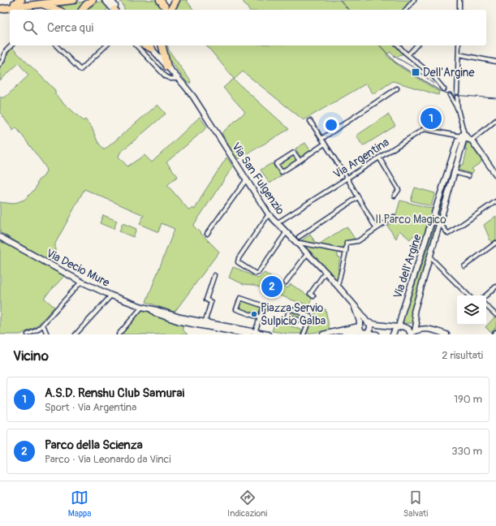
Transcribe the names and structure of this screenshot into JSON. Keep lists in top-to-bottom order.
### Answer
{
  "streets": {
    "street": [
      "Via Argentina",
      "Via San Fulgenzio",
      "Via dell'Argine",
      "Via Decio Mure"
    ]
  },
  "crossings": [
    ["Via Argentina", "Via San Fulgenzio"],
    ["Via Argentina", "Via dell'Argine"]
  ],
  "parks": ["Il Parco Magico"],
  "places": {
    "transit": ["Dell'Argine"],
    "other": ["Piazza Servio Sulpicio Galba"]
  },
  "page": {
    "search": "Cerca qui",
    "pins": ["1", "2"],
    "heading": ["Vicino", "2 risultati"],
    "list": [
      {
        "mark": "1",
        "name": "A.S.D. Renshu Club Samurai",
        "note": "Sport · Via Argentina",
        "value": "190 m"
      },
      {
        "mark": "2",
        "name": "Parco della Scienza",
        "note": "Parco · Via Leonardo da Vinci",
        "value": "330 m"
      }
    ],
    "nav": ["Mappa", "Indicazioni", "Salvati"]
  }
}
